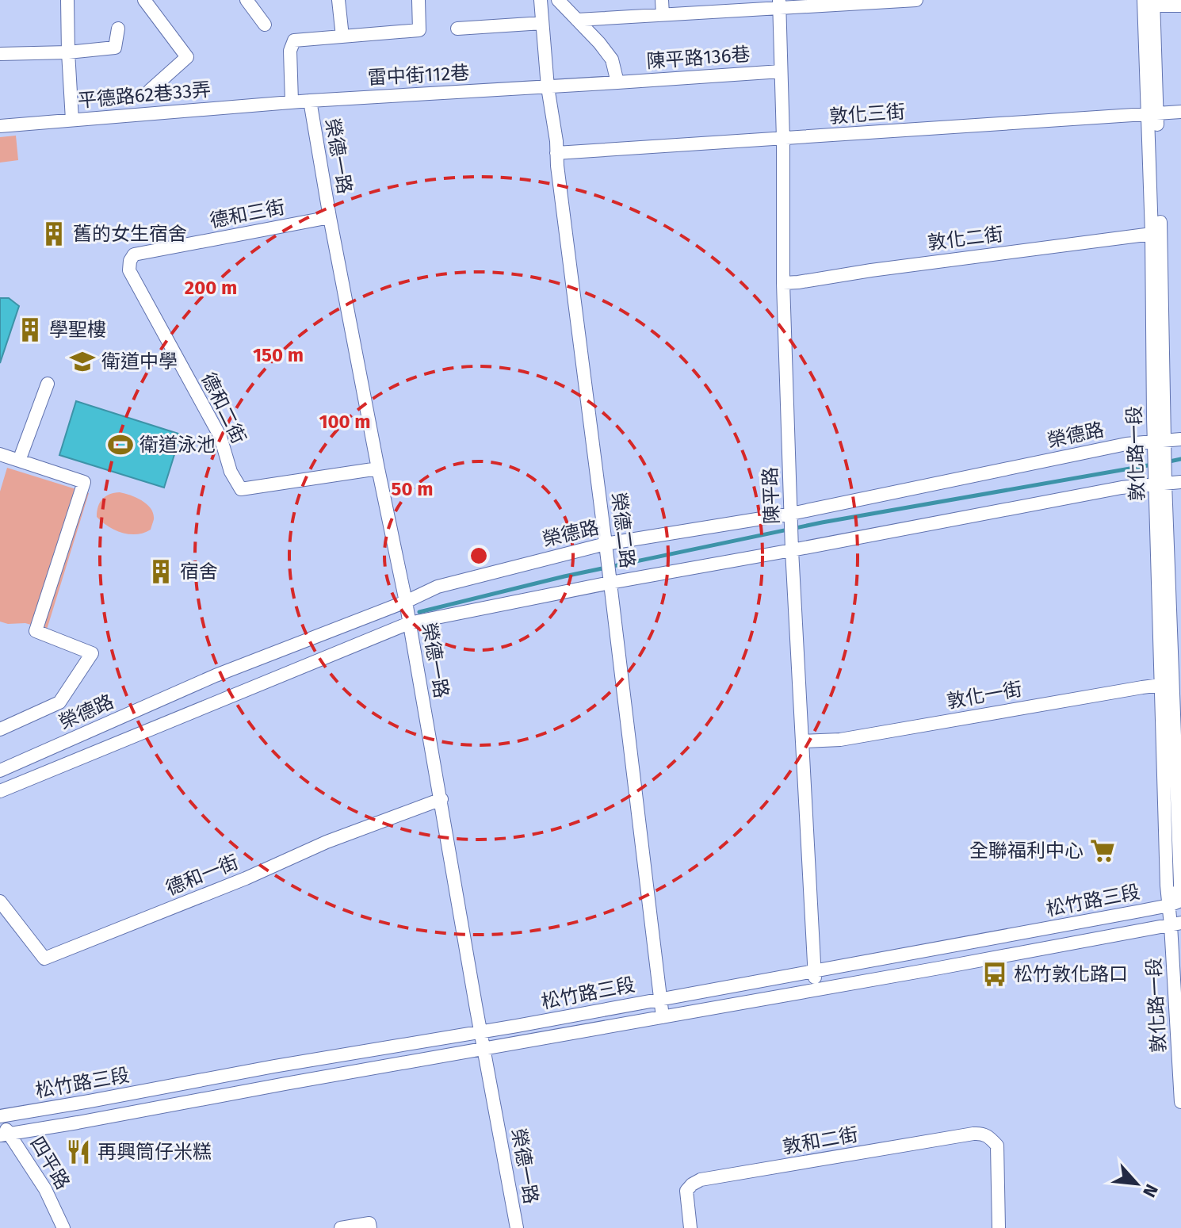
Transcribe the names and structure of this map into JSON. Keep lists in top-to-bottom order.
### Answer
{
  "streets": {
    "street": [
      "陳平路136巷",
      "雷中街112巷",
      "平德路62巷33弄",
      "敦化三街",
      "榮德一路",
      "德和三街",
      "敦化二街",
      "德和二街",
      "榮德路",
      "敦化路一段",
      "陳平路",
      "榮德二路",
      "敦化一街",
      "德和一街",
      "松竹路三段",
      "敦和二街",
      "四平路"
    ]
  },
  "crossings": [
    ["陳平路136巷", "雷中街112巷"],
    ["陳平路136巷", "陳平路"],
    ["雷中街112巷", "平德路62巷33弄"],
    ["雷中街112巷", "榮德一路"],
    ["雷中街112巷", "榮德二路"],
    ["敦化三街", "敦化路一段"],
    ["敦化三街", "陳平路"],
    ["敦化三街", "榮德二路"],
    ["榮德一路", "德和三街"],
    ["榮德一路", "德和二街"],
    ["榮德一路", "榮德路"],
    ["榮德一路", "德和一街"],
    ["榮德一路", "松竹路三段"],
    ["德和三街", "德和二街"],
    ["敦化二街", "敦化路一段"],
    ["敦化二街", "陳平路"],
    ["榮德路", "敦化路一段"],
    ["榮德路", "陳平路"],
    ["榮德路", "榮德二路"],
    ["敦化路一段", "敦化一街"],
    ["敦化路一段", "松竹路三段"],
    ["陳平路", "敦化一街"],
    ["陳平路", "松竹路三段"],
    ["榮德二路", "松竹路三段"],
    ["松竹路三段", "四平路"]
  ],
  "places": {
    "building": ["舊的女生宿舍", "學聖樓", "宿舍"],
    "school or university": ["衛道中學"],
    "sports": ["衛道泳池"],
    "supermarket": ["全聯福利中心"],
    "bus stop": ["松竹敦化路口"],
    "restaurant": ["再興筒仔米糕"]
  },
  "north": "bottom right",
  "rings": [
    "200 m",
    "150 m",
    "100 m",
    "50 m"
  ]
}
